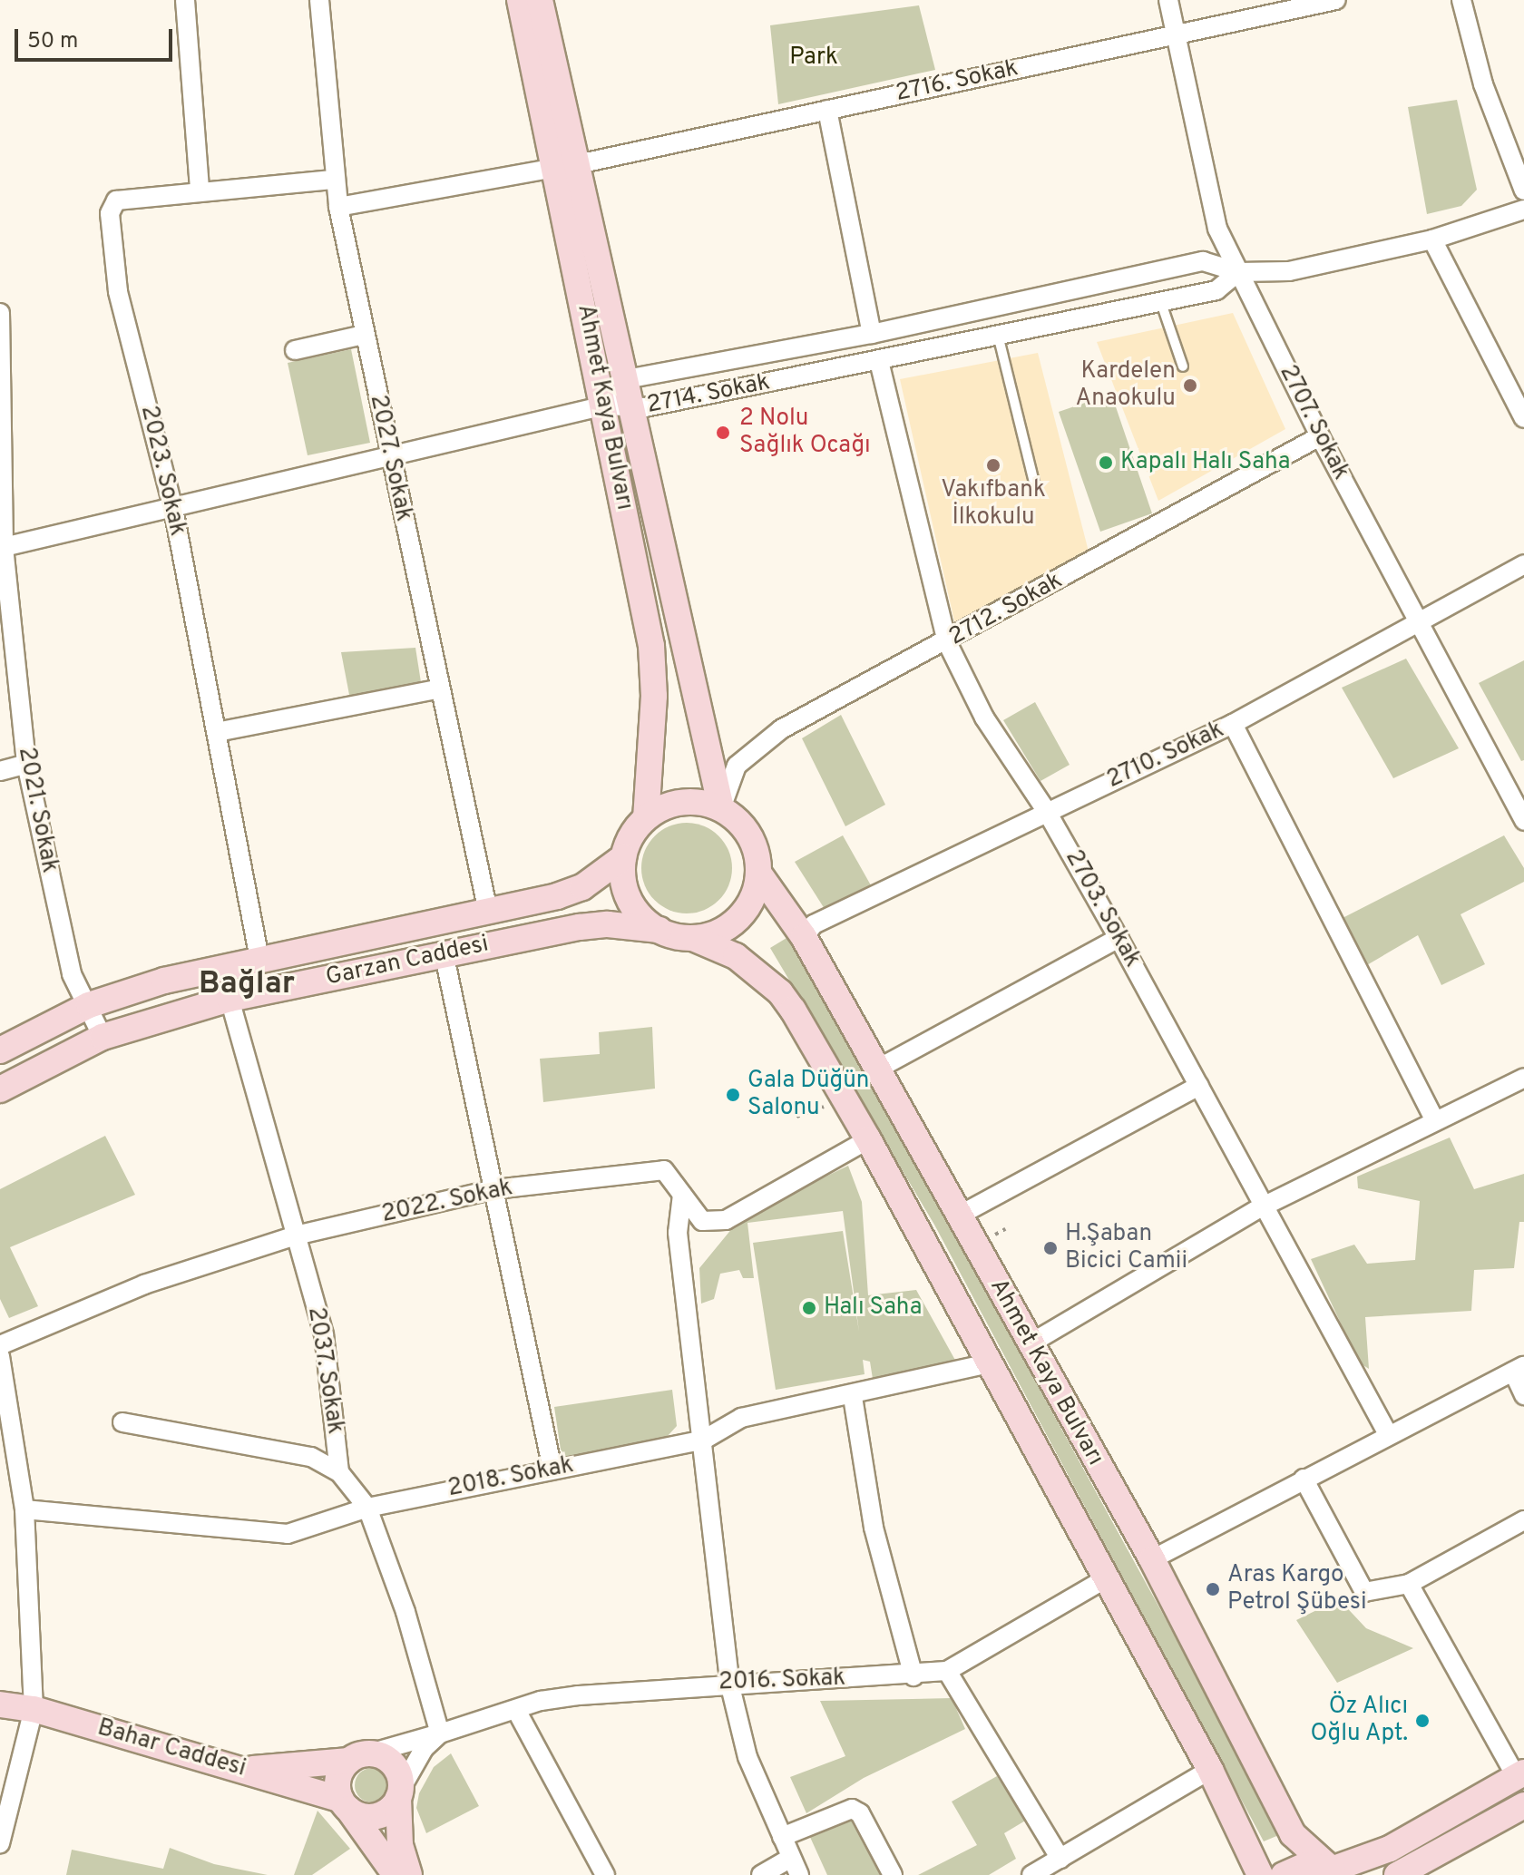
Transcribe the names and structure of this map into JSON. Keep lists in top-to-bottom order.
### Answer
{
  "streets": {
    "main road": ["Ahmet Kaya Bulvarı", "Garzan Caddesi", "Bahar Caddesi"],
    "street": [
      "2716. Sokak",
      "2714. Sokak",
      "2707. Sokak",
      "2027. Sokak",
      "2023. Sokak",
      "2712. Sokak",
      "2710. Sokak",
      "2021. Sokak",
      "2703. Sokak",
      "2022. Sokak",
      "2037. Sokak",
      "2018. Sokak",
      "2016. Sokak"
    ]
  },
  "crossings": [
    ["2716. Sokak", "Ahmet Kaya Bulvarı"],
    ["2716. Sokak", "2707. Sokak"],
    ["2716. Sokak", "2027. Sokak"],
    ["2714. Sokak", "Ahmet Kaya Bulvarı"],
    ["2714. Sokak", "2707. Sokak"],
    ["2714. Sokak", "2027. Sokak"],
    ["2714. Sokak", "2023. Sokak"],
    ["2714. Sokak", "2021. Sokak"],
    ["2714. Sokak", "2703. Sokak"],
    ["Ahmet Kaya Bulvarı", "2712. Sokak"],
    ["Ahmet Kaya Bulvarı", "2710. Sokak"],
    ["Ahmet Kaya Bulvarı", "Garzan Caddesi"],
    ["Ahmet Kaya Bulvarı", "2022. Sokak"],
    ["Ahmet Kaya Bulvarı", "2018. Sokak"],
    ["Ahmet Kaya Bulvarı", "2016. Sokak"],
    ["2707. Sokak", "2712. Sokak"],
    ["2707. Sokak", "2710. Sokak"],
    ["2027. Sokak", "2023. Sokak"],
    ["2027. Sokak", "Garzan Caddesi"],
    ["2023. Sokak", "Garzan Caddesi"],
    ["2712. Sokak", "2703. Sokak"],
    ["2712. Sokak", "Garzan Caddesi"],
    ["2710. Sokak", "2703. Sokak"],
    ["2021. Sokak", "Garzan Caddesi"],
    ["Garzan Caddesi", "2037. Sokak"],
    ["2022. Sokak", "2037. Sokak"],
    ["2016. Sokak", "Bahar Caddesi"]
  ],
  "districts": ["Bağlar"],
  "parks": ["Park"],
  "places": [
    "Kardelen Anaokulu",
    "2 Nolu Sağlık Ocağı",
    "Kapalı Halı Saha",
    "Vakıfbank İlkokulu",
    "Gala Düğün Salonu",
    "H.Şaban Bicici Camii",
    "Halı Saha",
    "Aras Kargo Petrol Şübesi",
    "Öz Alıcı Oğlu Apt."
  ],
  "scale_bar": "50 m"
}
